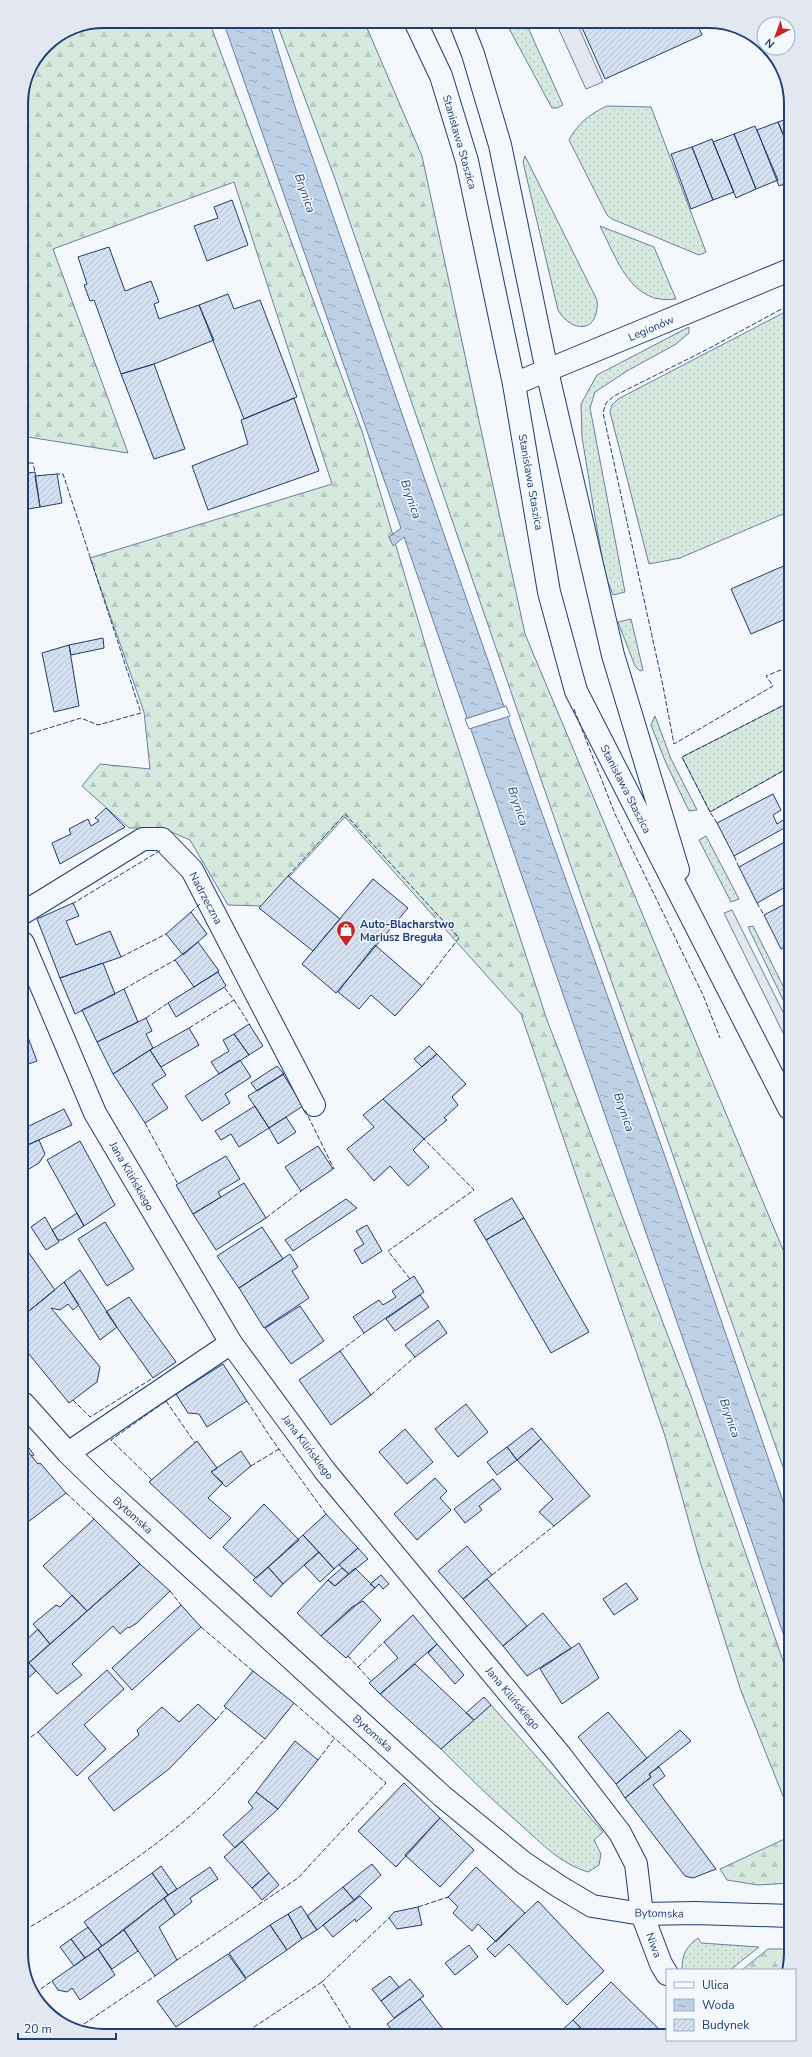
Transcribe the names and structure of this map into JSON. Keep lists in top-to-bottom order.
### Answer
{
  "streets": {
    "street": [
      "Stanisława Staszica",
      "Legionów",
      "Nadrzeczna",
      "Jana Kilińskiego",
      "Bytomska",
      "Niwa"
    ]
  },
  "crossings": [
    ["Stanisława Staszica", "Legionów"],
    ["Jana Kilińskiego", "Bytomska"],
    ["Jana Kilińskiego", "Niwa"],
    ["Bytomska", "Niwa"]
  ],
  "water": ["Brynica"],
  "places": {
    "shop": ["Auto-Blacharstwo Mariusz Breguła"]
  },
  "legend": ["Ulica", "Woda", "Budynek"],
  "scale_bar": "20 m",
  "north": "bottom left"
}
